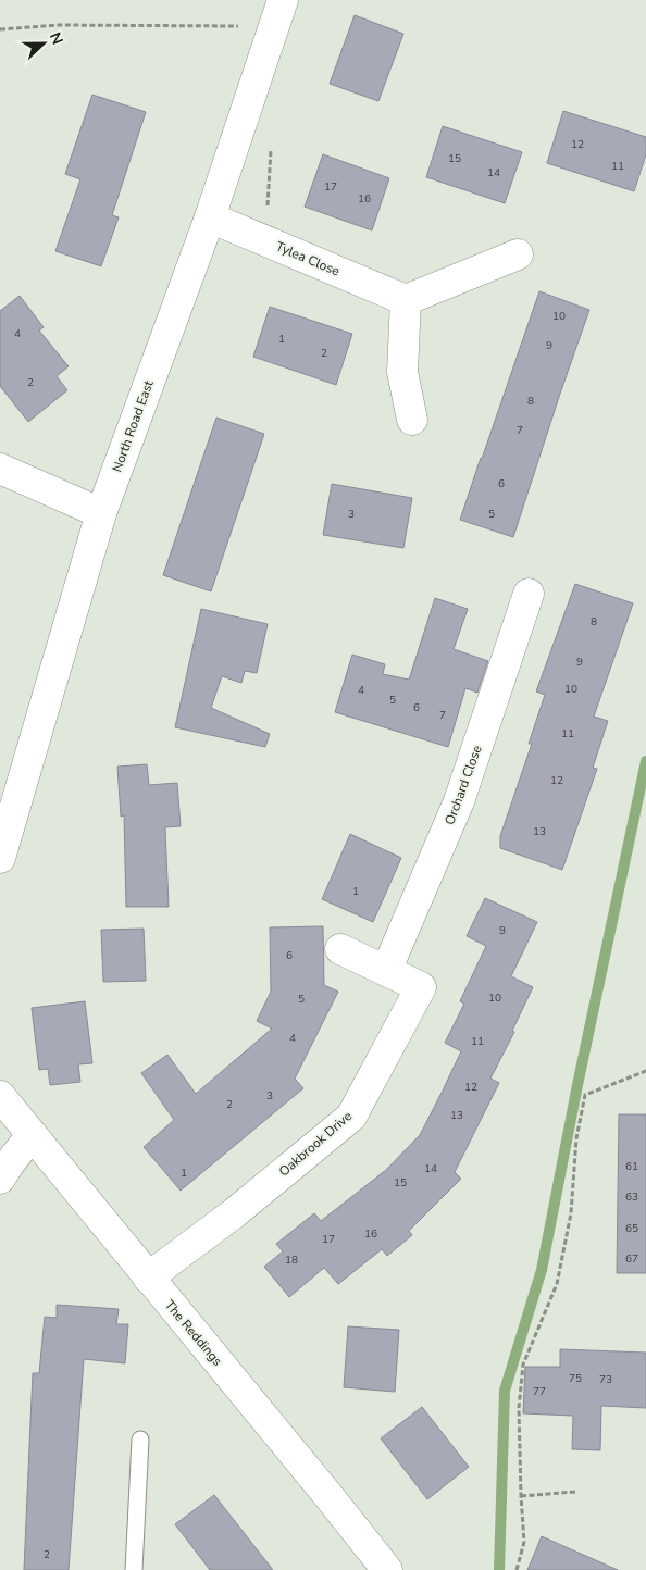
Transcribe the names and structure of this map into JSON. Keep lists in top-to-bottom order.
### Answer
{
  "streets": {
    "street": [
      "Tylea Close",
      "North Road East",
      "Orchard Close",
      "Oakbrook Drive",
      "The Reddings"
    ]
  },
  "crossings": [
    ["Tylea Close", "North Road East"],
    ["Orchard Close", "Oakbrook Drive"],
    ["Oakbrook Drive", "The Reddings"]
  ],
  "house_numbers": [
    "12",
    "15",
    "11",
    "14",
    "17",
    "16",
    "10",
    "4",
    "1",
    "9",
    "2",
    "2",
    "8",
    "7",
    "6",
    "3",
    "5",
    "8",
    "9",
    "10",
    "4",
    "5",
    "6",
    "7",
    "11",
    "12",
    "13",
    "1",
    "9",
    "6",
    "10",
    "5",
    "4",
    "11",
    "12",
    "3",
    "2",
    "13",
    "61",
    "14",
    "1",
    "15",
    "63",
    "65",
    "16",
    "17",
    "67",
    "18",
    "75",
    "73",
    "77",
    "2"
  ],
  "north": "right"
}
